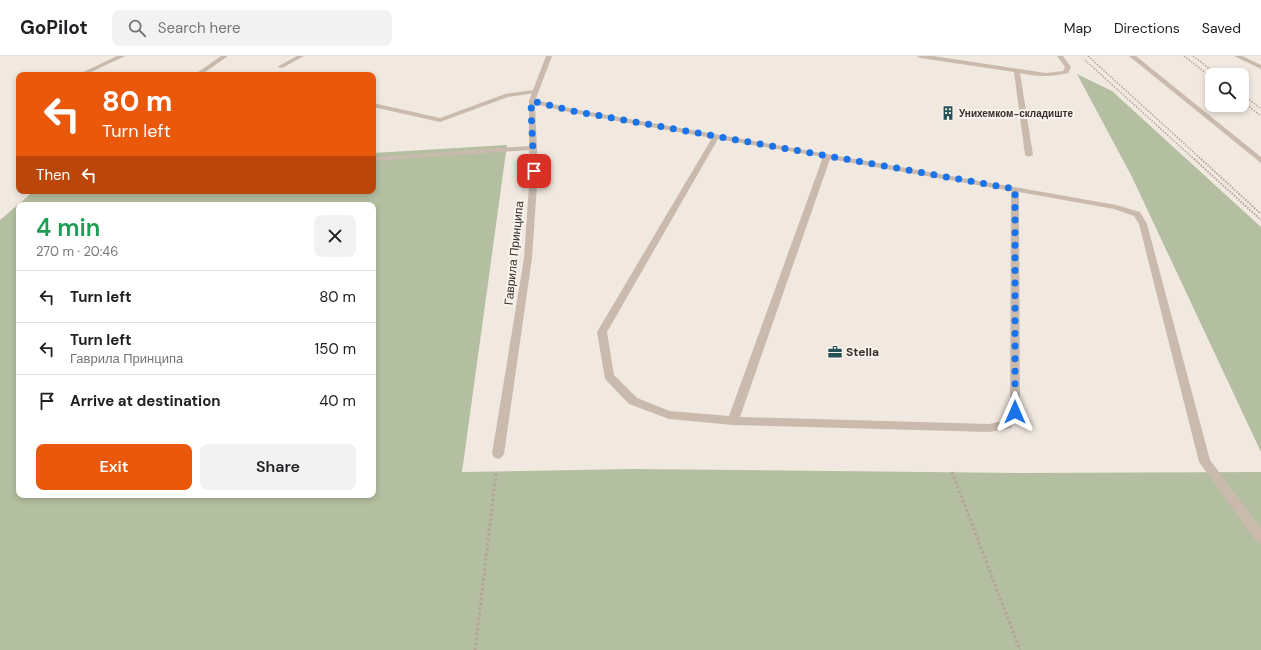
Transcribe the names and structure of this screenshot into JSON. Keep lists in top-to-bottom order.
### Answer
{
  "streets": {
    "street": ["Гаврила Принципа"]
  },
  "places": {
    "building": ["Унихемком-складиште"],
    "office": ["Stella"]
  },
  "page": {
    "header": "GoPilot",
    "search": "Search here",
    "nav": ["Map", "Directions", "Saved"],
    "turn": ["80 m", "Turn left"],
    "then": "Then",
    "heading": ["4 min", "270 m · 20:46"],
    "list": [
      {
        "name": "Turn left",
        "value": "80 m"
      },
      {
        "name": "Turn left",
        "note": "Гаврила Принципа",
        "value": "150 m"
      },
      {
        "name": "Arrive at destination",
        "value": "40 m"
      }
    ],
    "buttons": ["Exit", "Share"]
  }
}
